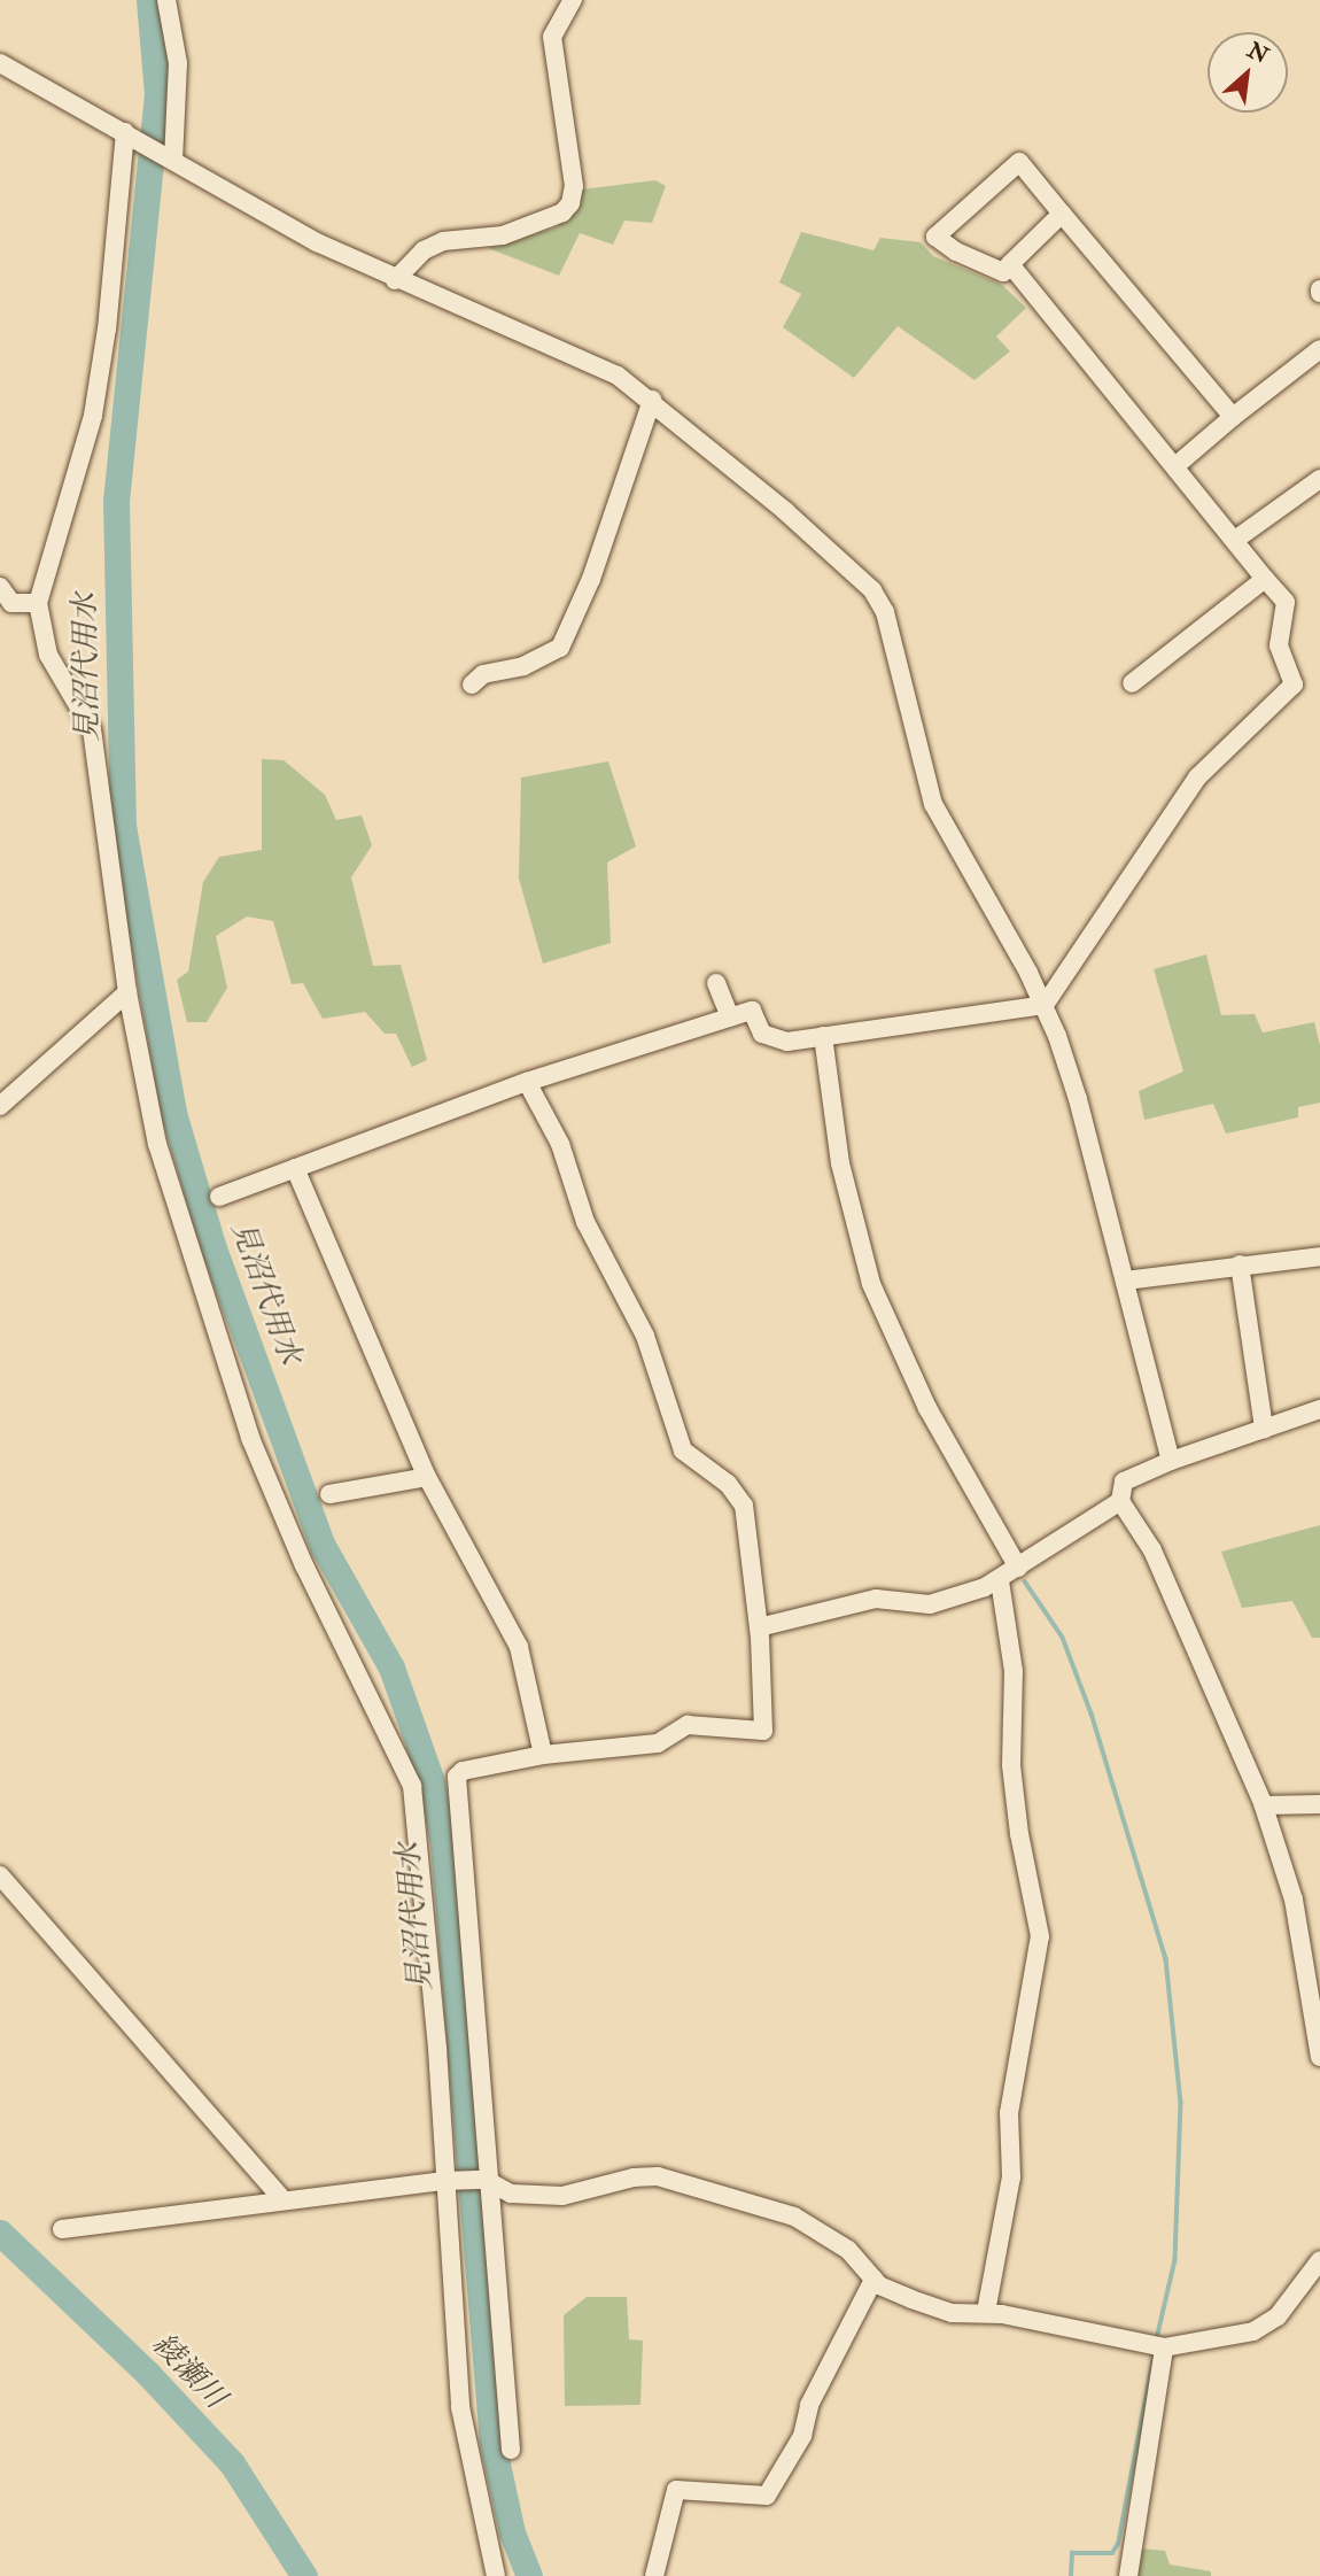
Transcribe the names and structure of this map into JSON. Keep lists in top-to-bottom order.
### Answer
{
  "water": ["見沼代用水", "綾瀬川"],
  "north": "top right"
}
